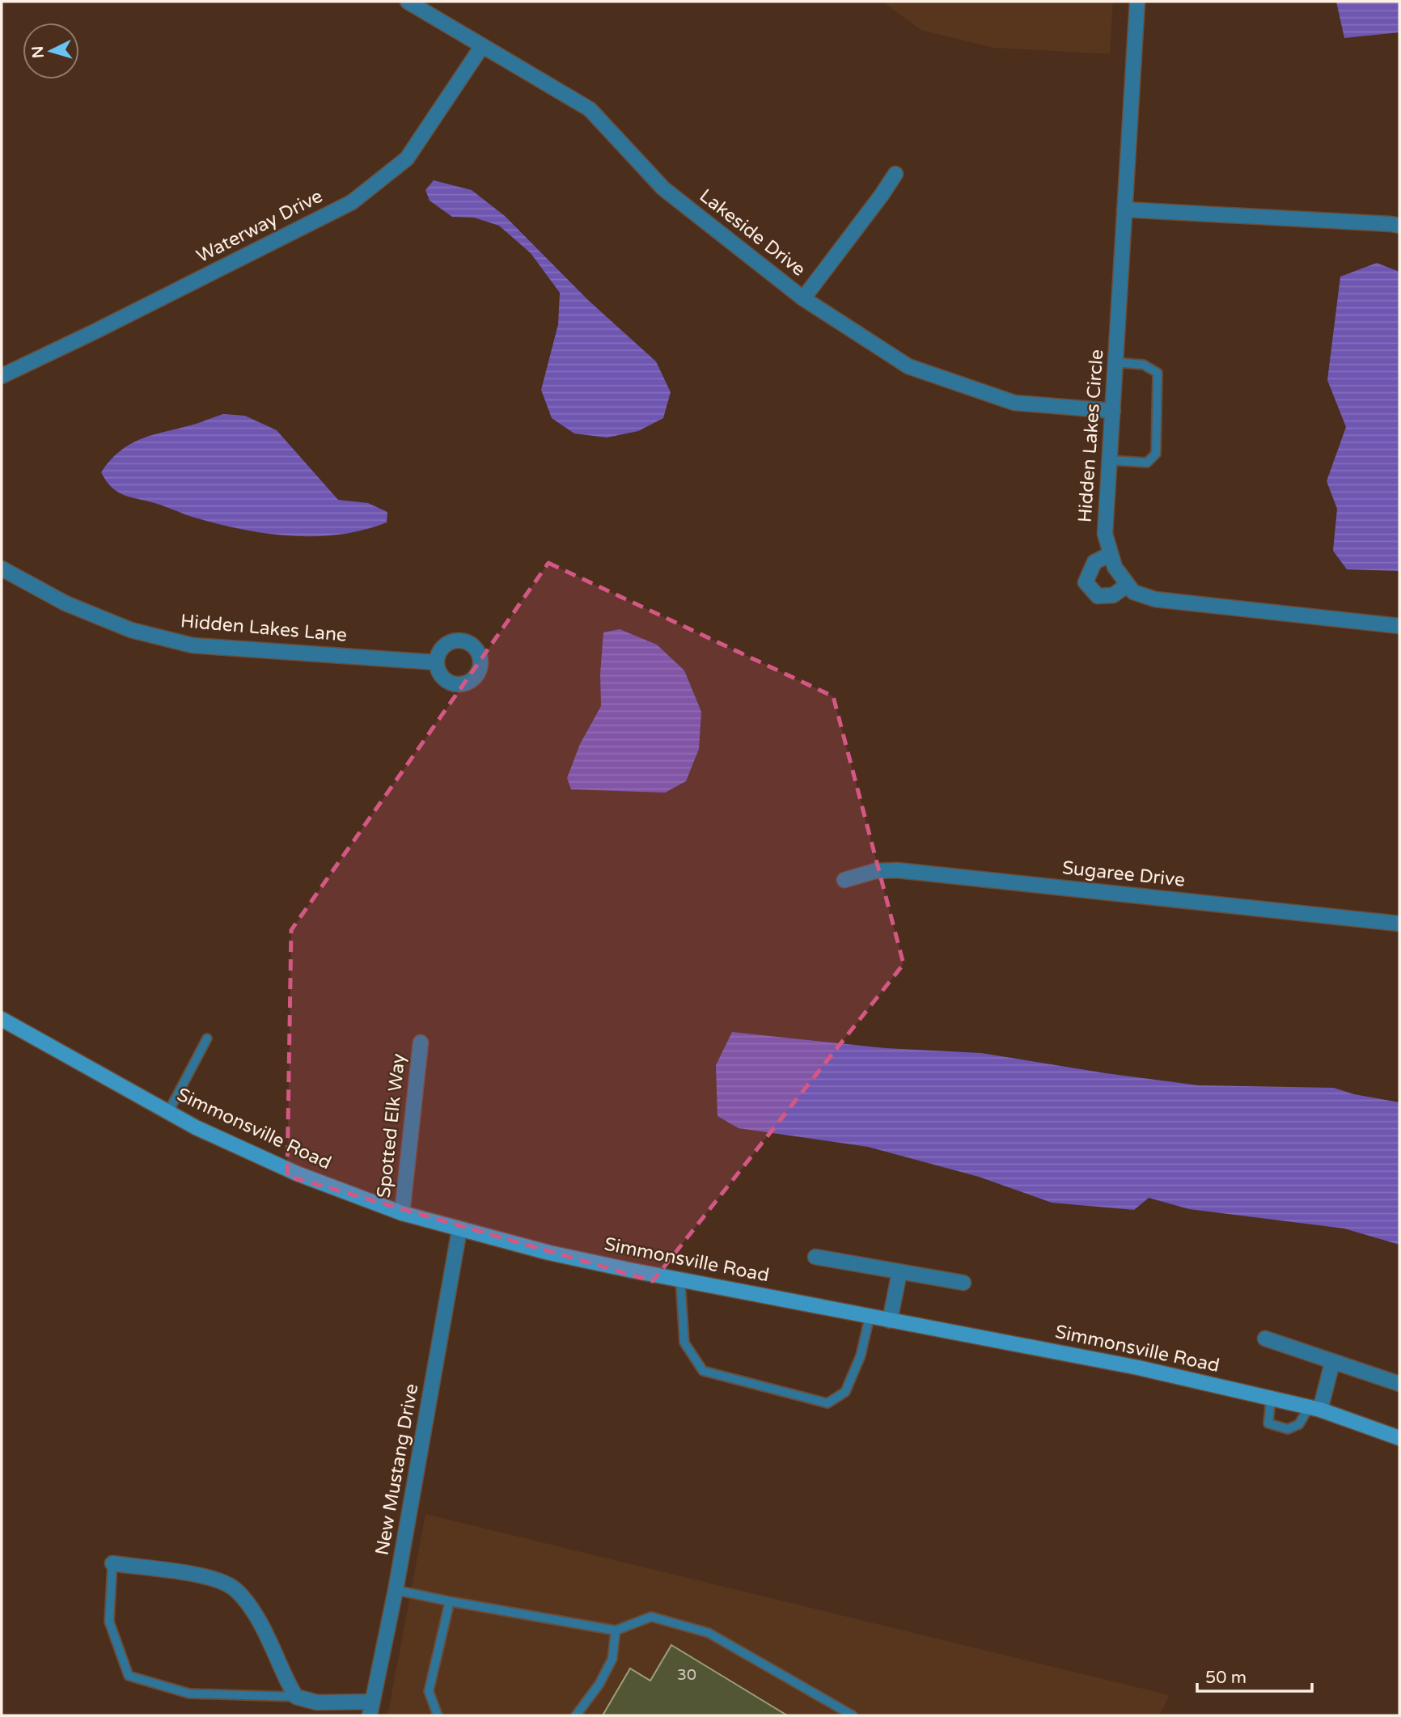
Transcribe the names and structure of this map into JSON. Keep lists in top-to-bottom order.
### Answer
{
  "streets": {
    "street": [
      "Waterway Drive",
      "Lakeside Drive",
      "Hidden Lakes Circle",
      "Hidden Lakes Lane",
      "Sugaree Drive",
      "Spotted Elk Way",
      "Simmonsville Road",
      "New Mustang Drive"
    ]
  },
  "crossings": [
    ["Waterway Drive", "Lakeside Drive"],
    ["Lakeside Drive", "Hidden Lakes Circle"],
    ["Spotted Elk Way", "Simmonsville Road"],
    ["Simmonsville Road", "New Mustang Drive"]
  ],
  "house_numbers": ["30"],
  "scale_bar": "50 m",
  "north": "left"
}
